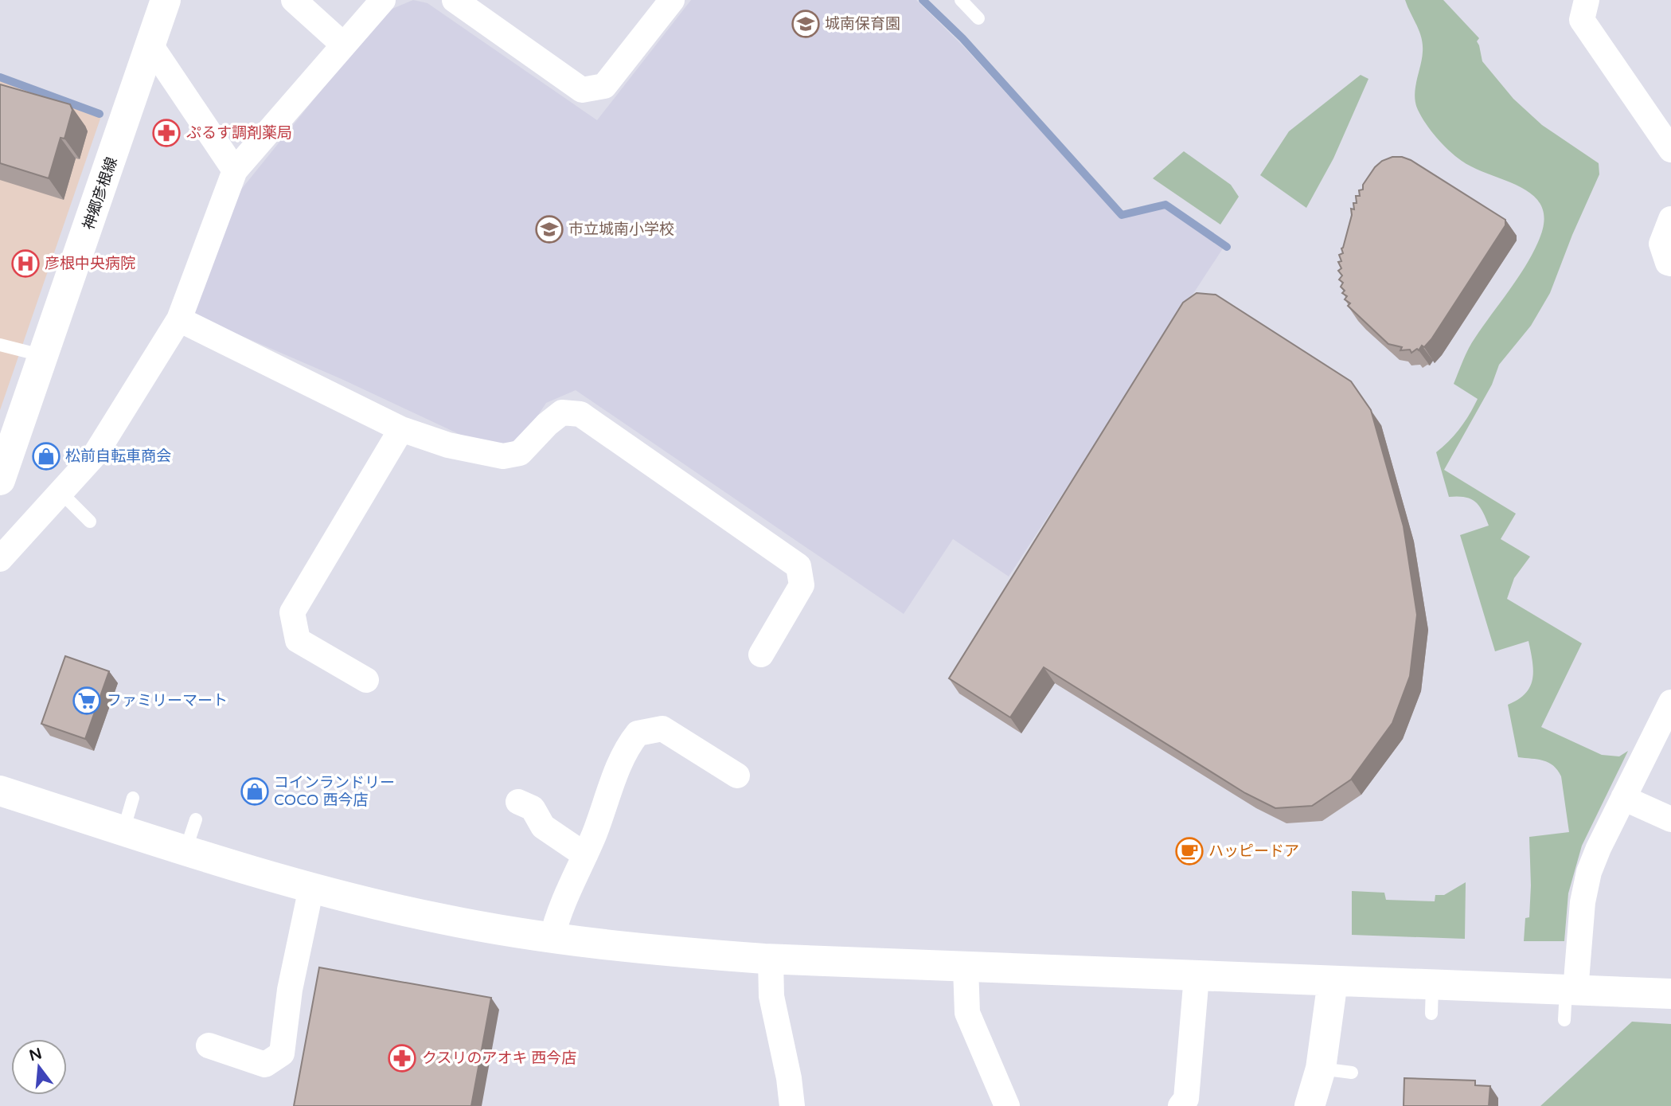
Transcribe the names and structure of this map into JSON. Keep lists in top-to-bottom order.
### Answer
{
  "streets": {
    "street": ["神郷彦根線"]
  },
  "places": {
    "school or university": ["城南保育園", "市立城南小学校"],
    "pharmacy": ["ぷるす調剤薬局", "クスリのアオキ 西今店"],
    "hospital": ["彦根中央病院"],
    "shop": ["松前自転車商会", "コインランドリー COCO 西今店"],
    "supermarket": ["ファミリーマート"],
    "cafe": ["ハッピードア"]
  },
  "north": "top"
}
